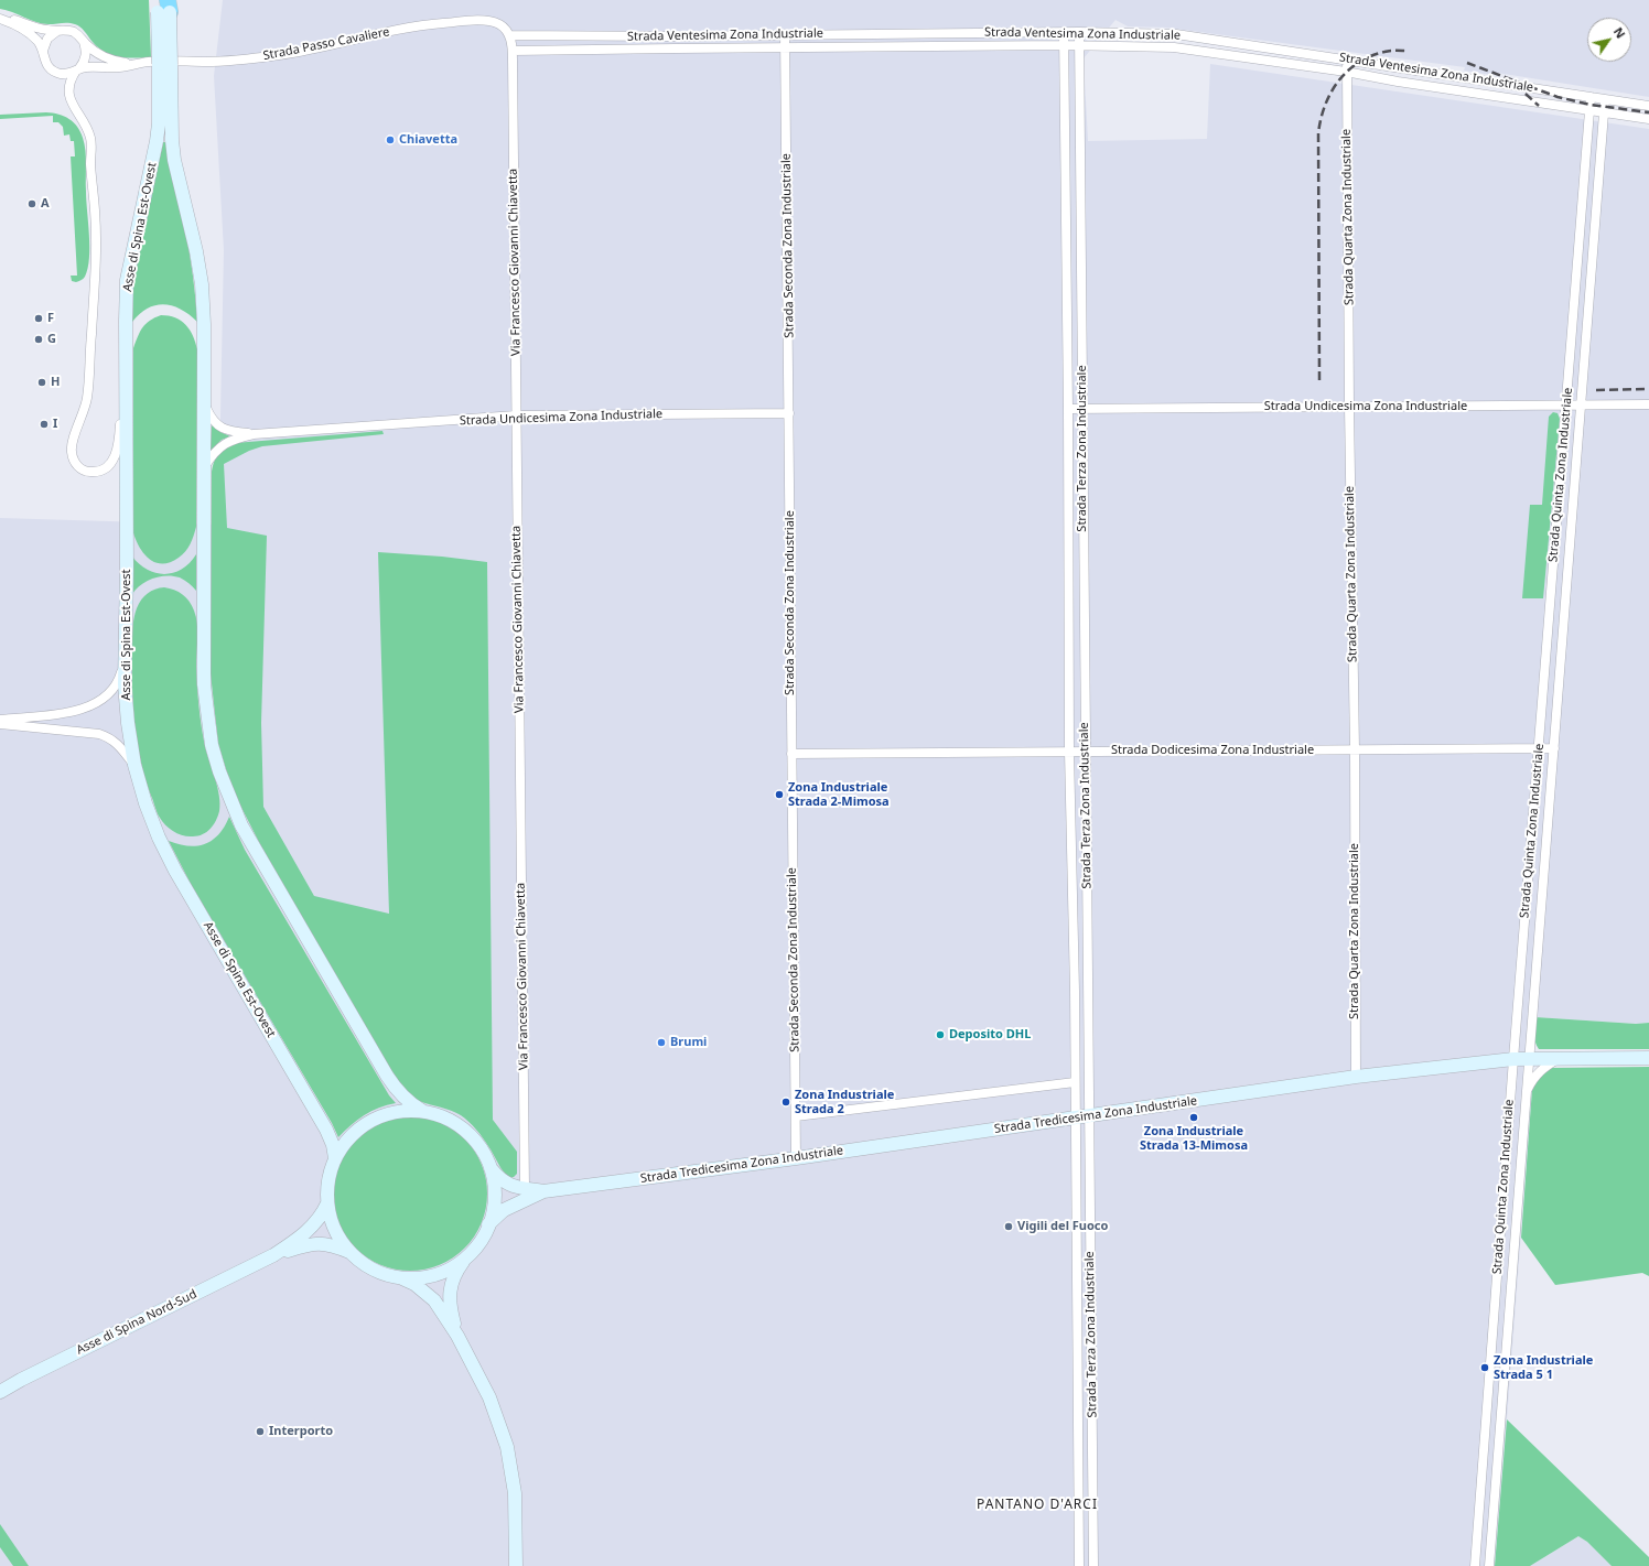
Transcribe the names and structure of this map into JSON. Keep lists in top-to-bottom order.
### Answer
{
  "streets": {
    "main road": ["Asse di Spina Est-Ovest", "Strada Tredicesima Zona Industriale", "Asse di Spina Nord-Sud"],
    "street": [
      "Strada Ventesima Zona Industriale",
      "Strada Passo Cavaliere",
      "Strada Quarta Zona Industriale",
      "Strada Seconda Zona Industriale",
      "Via Francesco Giovanni Chiavetta",
      "Strada Undicesima Zona Industriale",
      "Strada Terza Zona Industriale",
      "Strada Quinta Zona Industriale",
      "Strada Dodicesima Zona Industriale"
    ]
  },
  "crossings": [
    ["Strada Ventesima Zona Industriale", "Strada Passo Cavaliere"],
    ["Strada Ventesima Zona Industriale", "Strada Quarta Zona Industriale"],
    ["Strada Ventesima Zona Industriale", "Strada Seconda Zona Industriale"],
    ["Strada Ventesima Zona Industriale", "Via Francesco Giovanni Chiavetta"],
    ["Strada Ventesima Zona Industriale", "Strada Terza Zona Industriale"],
    ["Strada Ventesima Zona Industriale", "Strada Quinta Zona Industriale"],
    ["Strada Passo Cavaliere", "Via Francesco Giovanni Chiavetta"],
    ["Strada Quarta Zona Industriale", "Strada Undicesima Zona Industriale"],
    ["Strada Quarta Zona Industriale", "Strada Dodicesima Zona Industriale"],
    ["Strada Quarta Zona Industriale", "Strada Tredicesima Zona Industriale"],
    ["Strada Seconda Zona Industriale", "Strada Undicesima Zona Industriale"],
    ["Strada Seconda Zona Industriale", "Strada Dodicesima Zona Industriale"],
    ["Strada Seconda Zona Industriale", "Strada Tredicesima Zona Industriale"],
    ["Via Francesco Giovanni Chiavetta", "Strada Undicesima Zona Industriale"],
    ["Strada Undicesima Zona Industriale", "Strada Terza Zona Industriale"],
    ["Strada Undicesima Zona Industriale", "Strada Quinta Zona Industriale"],
    ["Strada Terza Zona Industriale", "Strada Dodicesima Zona Industriale"],
    ["Strada Terza Zona Industriale", "Strada Tredicesima Zona Industriale"],
    ["Strada Quinta Zona Industriale", "Strada Dodicesima Zona Industriale"],
    ["Strada Quinta Zona Industriale", "Strada Tredicesima Zona Industriale"]
  ],
  "districts": ["PANTANO D'ARCI"],
  "places": [
    "Chiavetta",
    "A",
    "F",
    "G",
    "H",
    "I",
    "Zona Industriale Strada 2-Mimosa",
    "Deposito DHL",
    "Brumi",
    "Zona Industriale Strada 2",
    "Zona Industriale Strada 13-Mimosa",
    "Vigili del Fuoco",
    "Zona Industriale Strada 5 1",
    "Interporto"
  ],
  "north": "top right"
}
